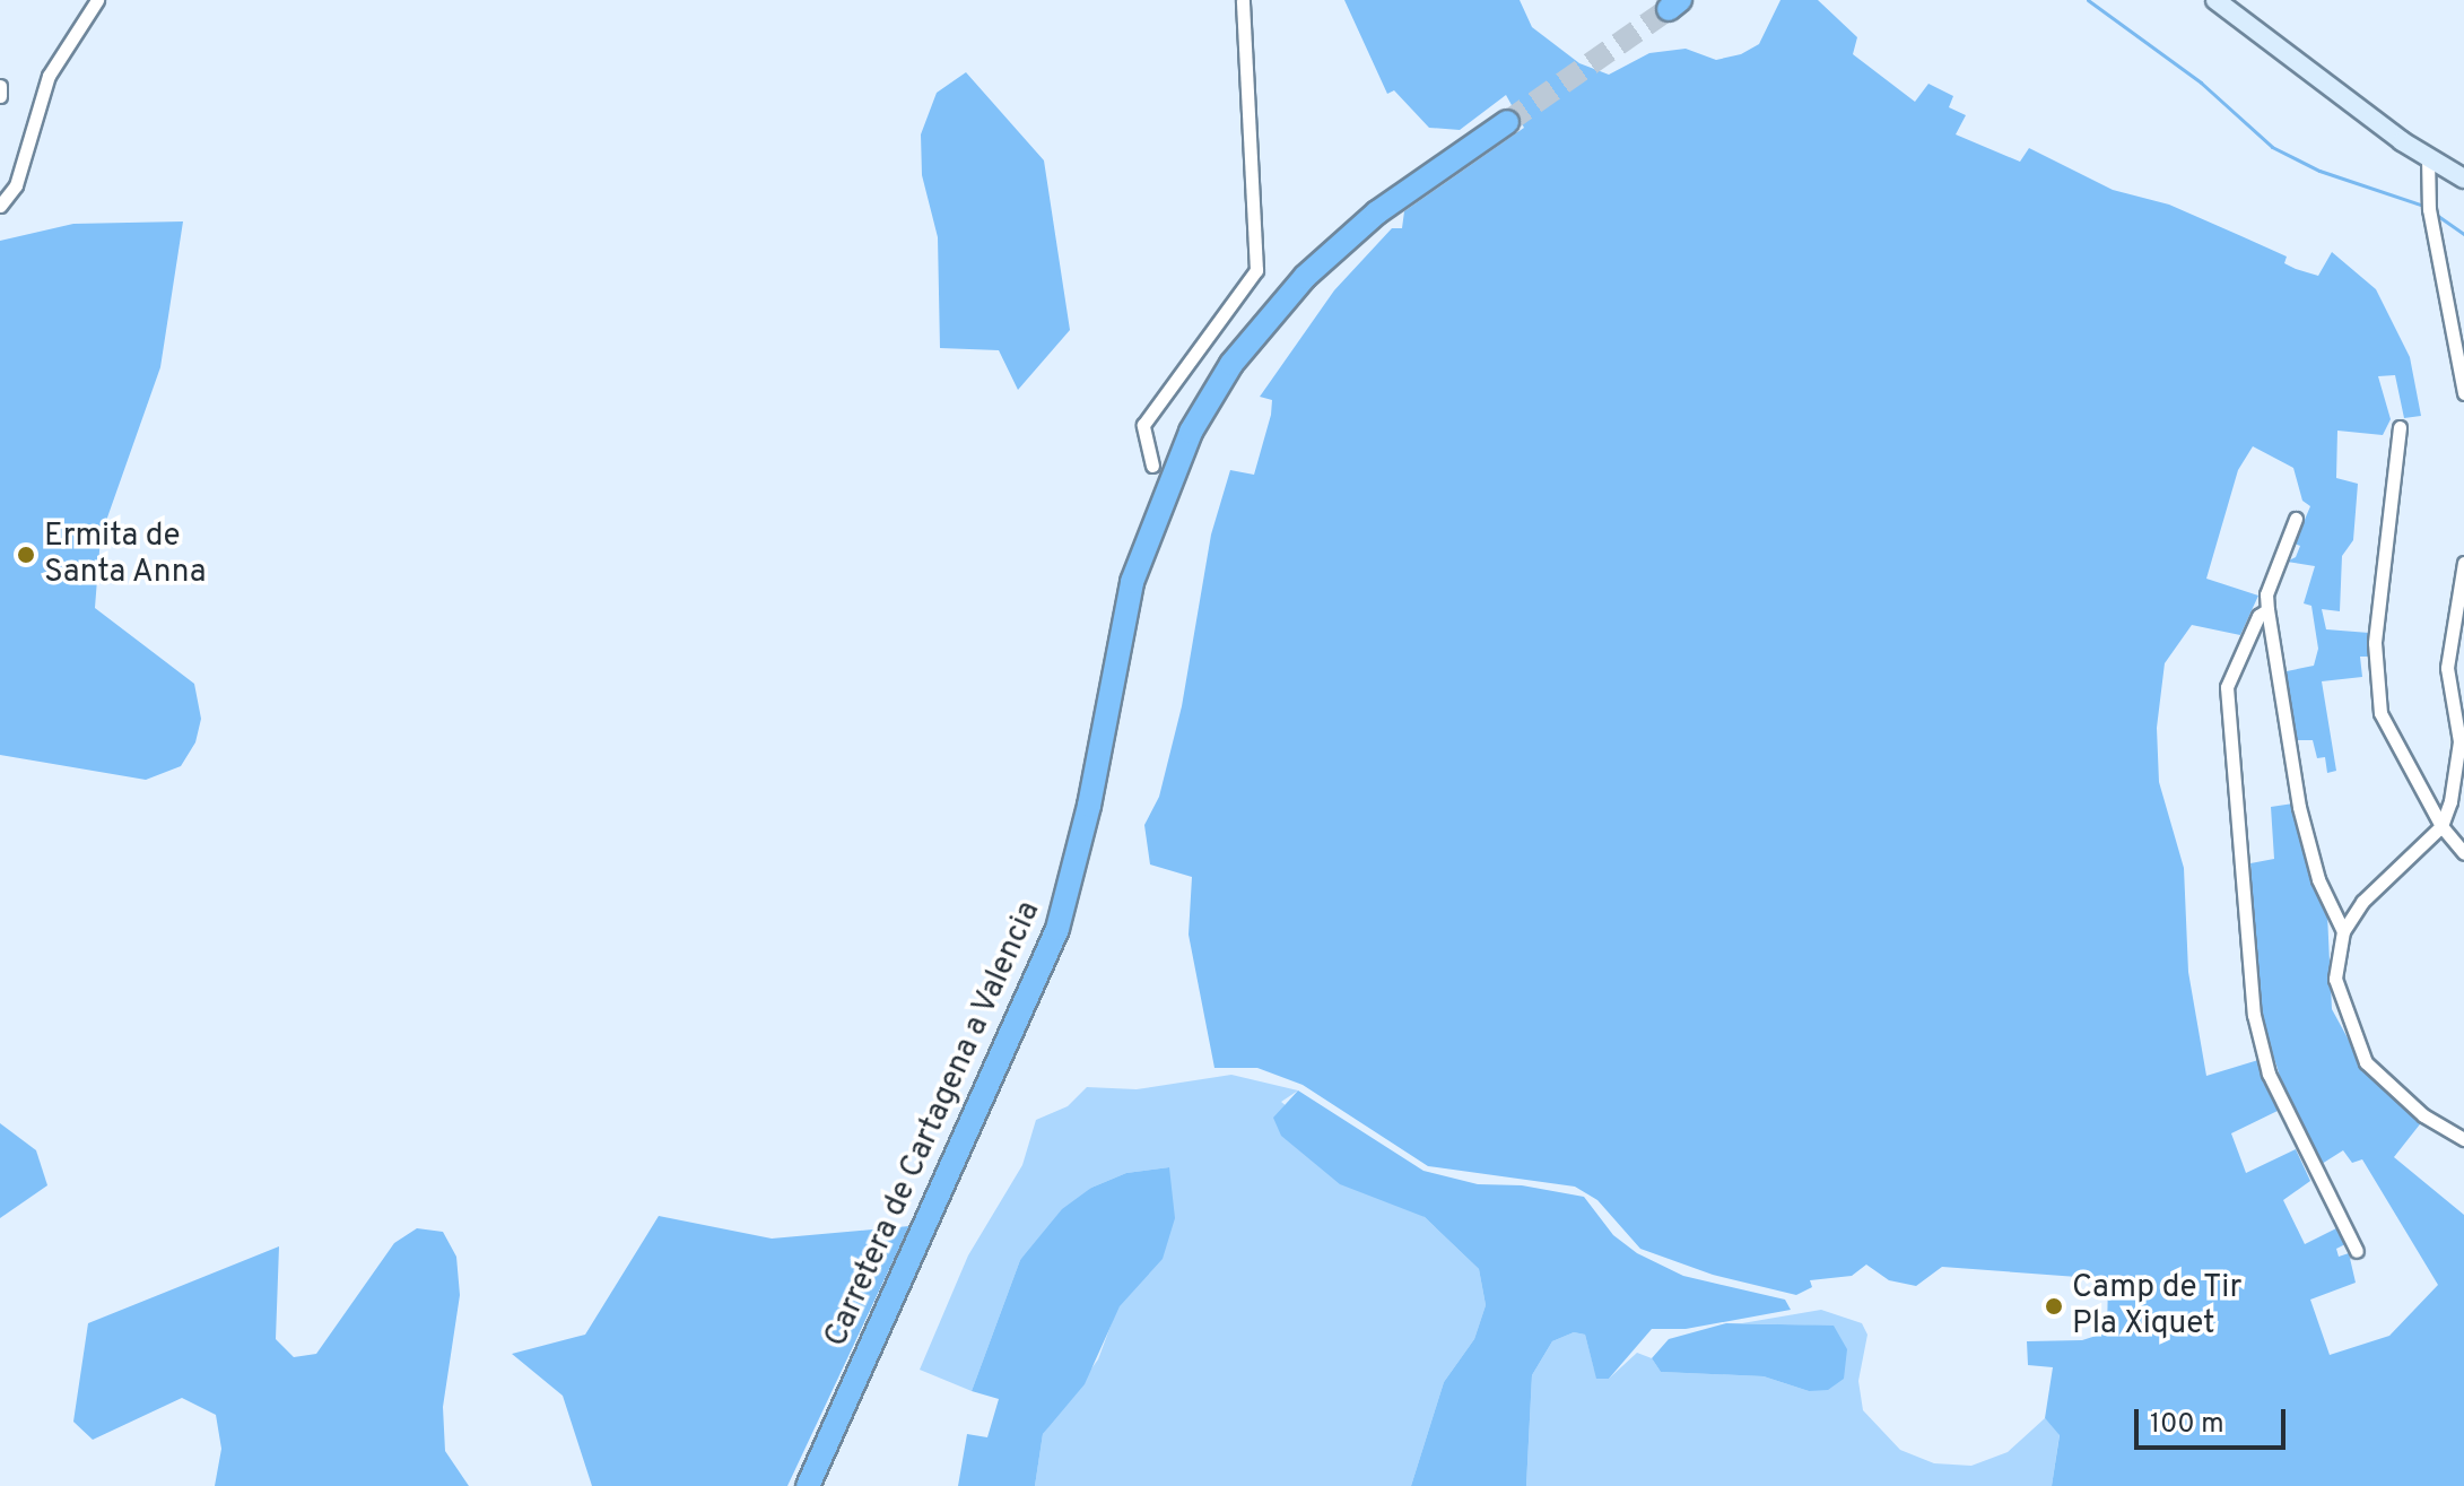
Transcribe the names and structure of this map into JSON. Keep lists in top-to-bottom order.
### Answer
{
  "streets": {
    "highway": ["Carretera de Cartagena a Valencia"]
  },
  "places": ["Ermita de Santa Anna", "Camp de Tir Pla Xiquet"],
  "scale_bar": "100 m"
}
